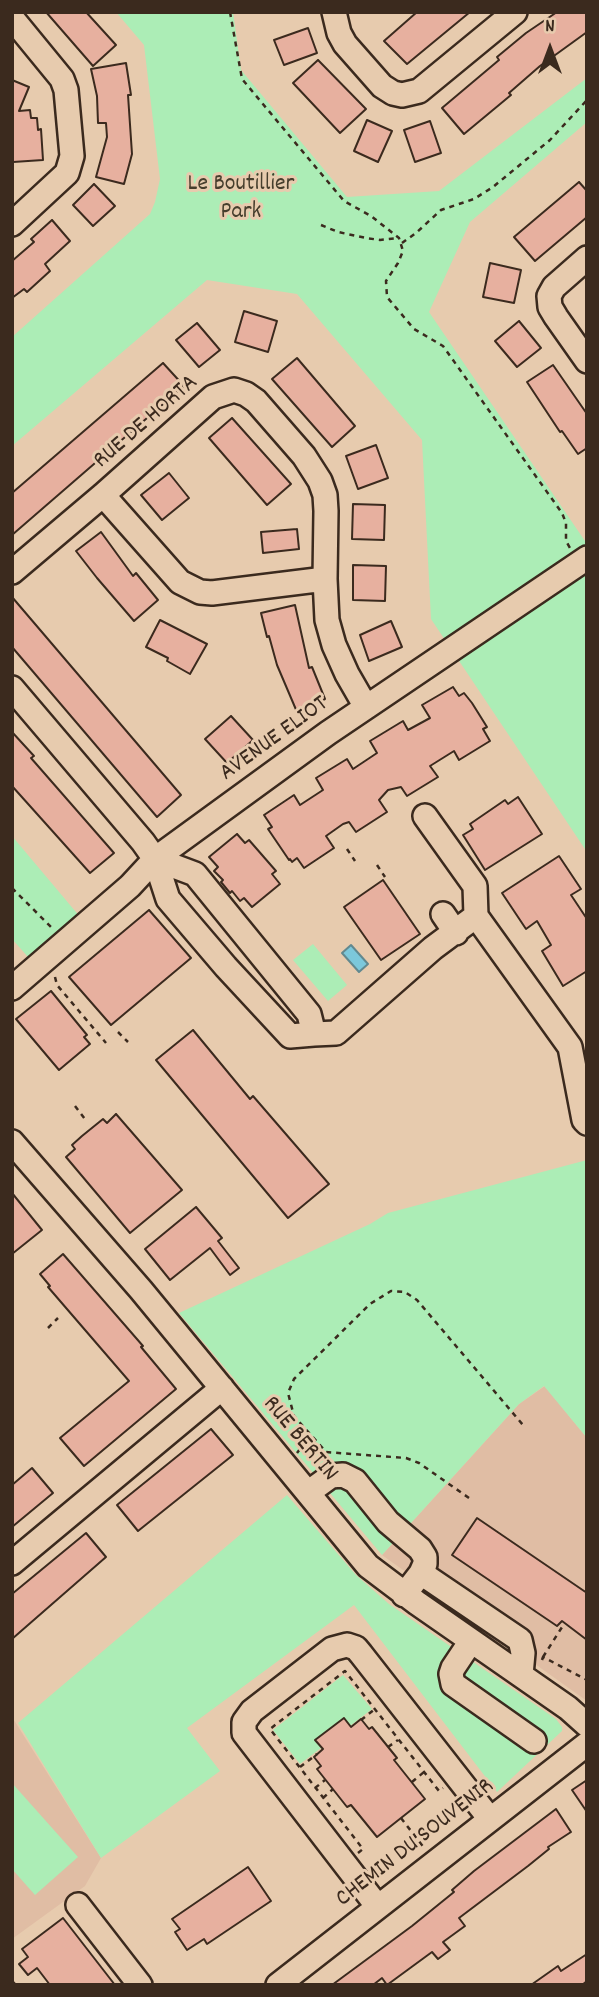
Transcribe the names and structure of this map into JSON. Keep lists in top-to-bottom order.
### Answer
{
  "streets": {
    "street": [
      "RUE DE HORTA",
      "AVENUE ELIOT",
      "RUE BERTIN",
      "CHEMIN DU SOUVENIR"
    ]
  },
  "crossings": [
    ["RUE DE HORTA", "AVENUE ELIOT"]
  ],
  "parks": ["Le Boutillier Park"],
  "north": "top"
}
